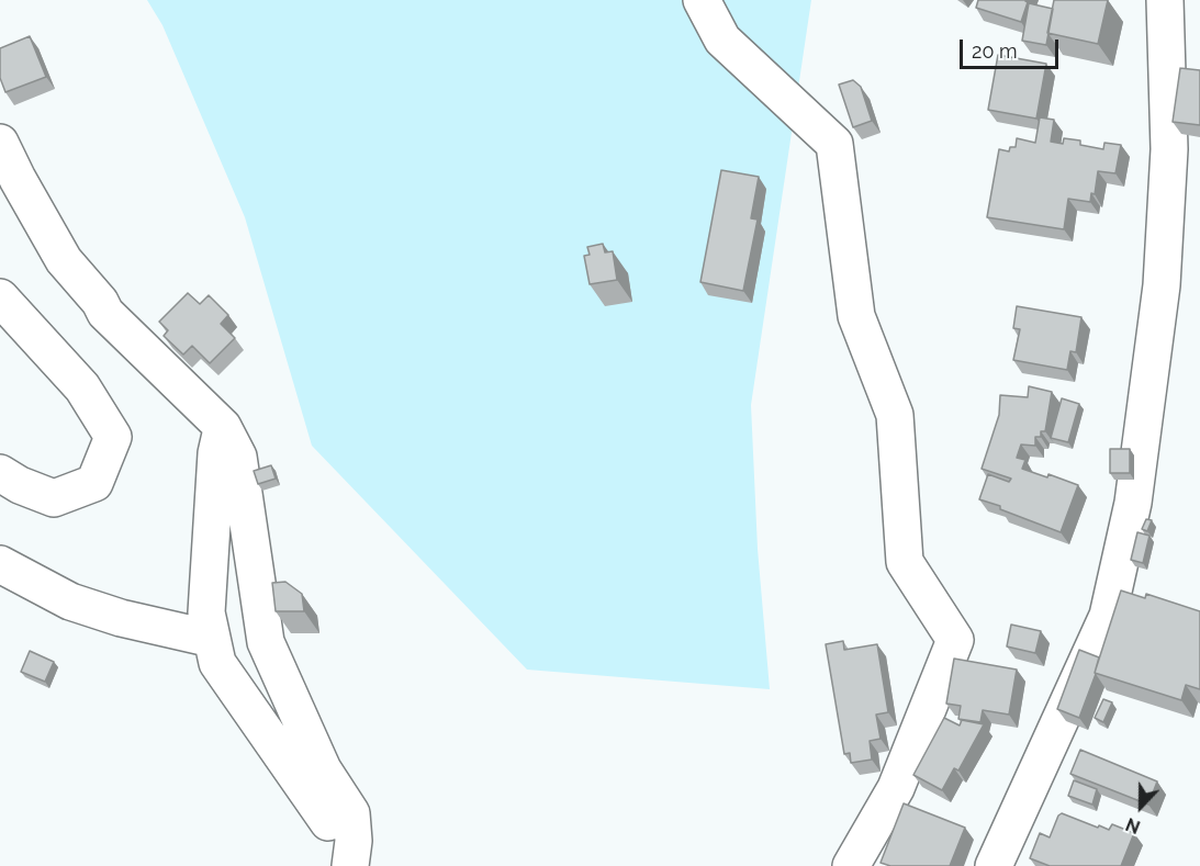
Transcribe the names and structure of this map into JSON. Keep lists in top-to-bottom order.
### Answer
{
  "scale_bar": "20 m",
  "north": "bottom"
}
